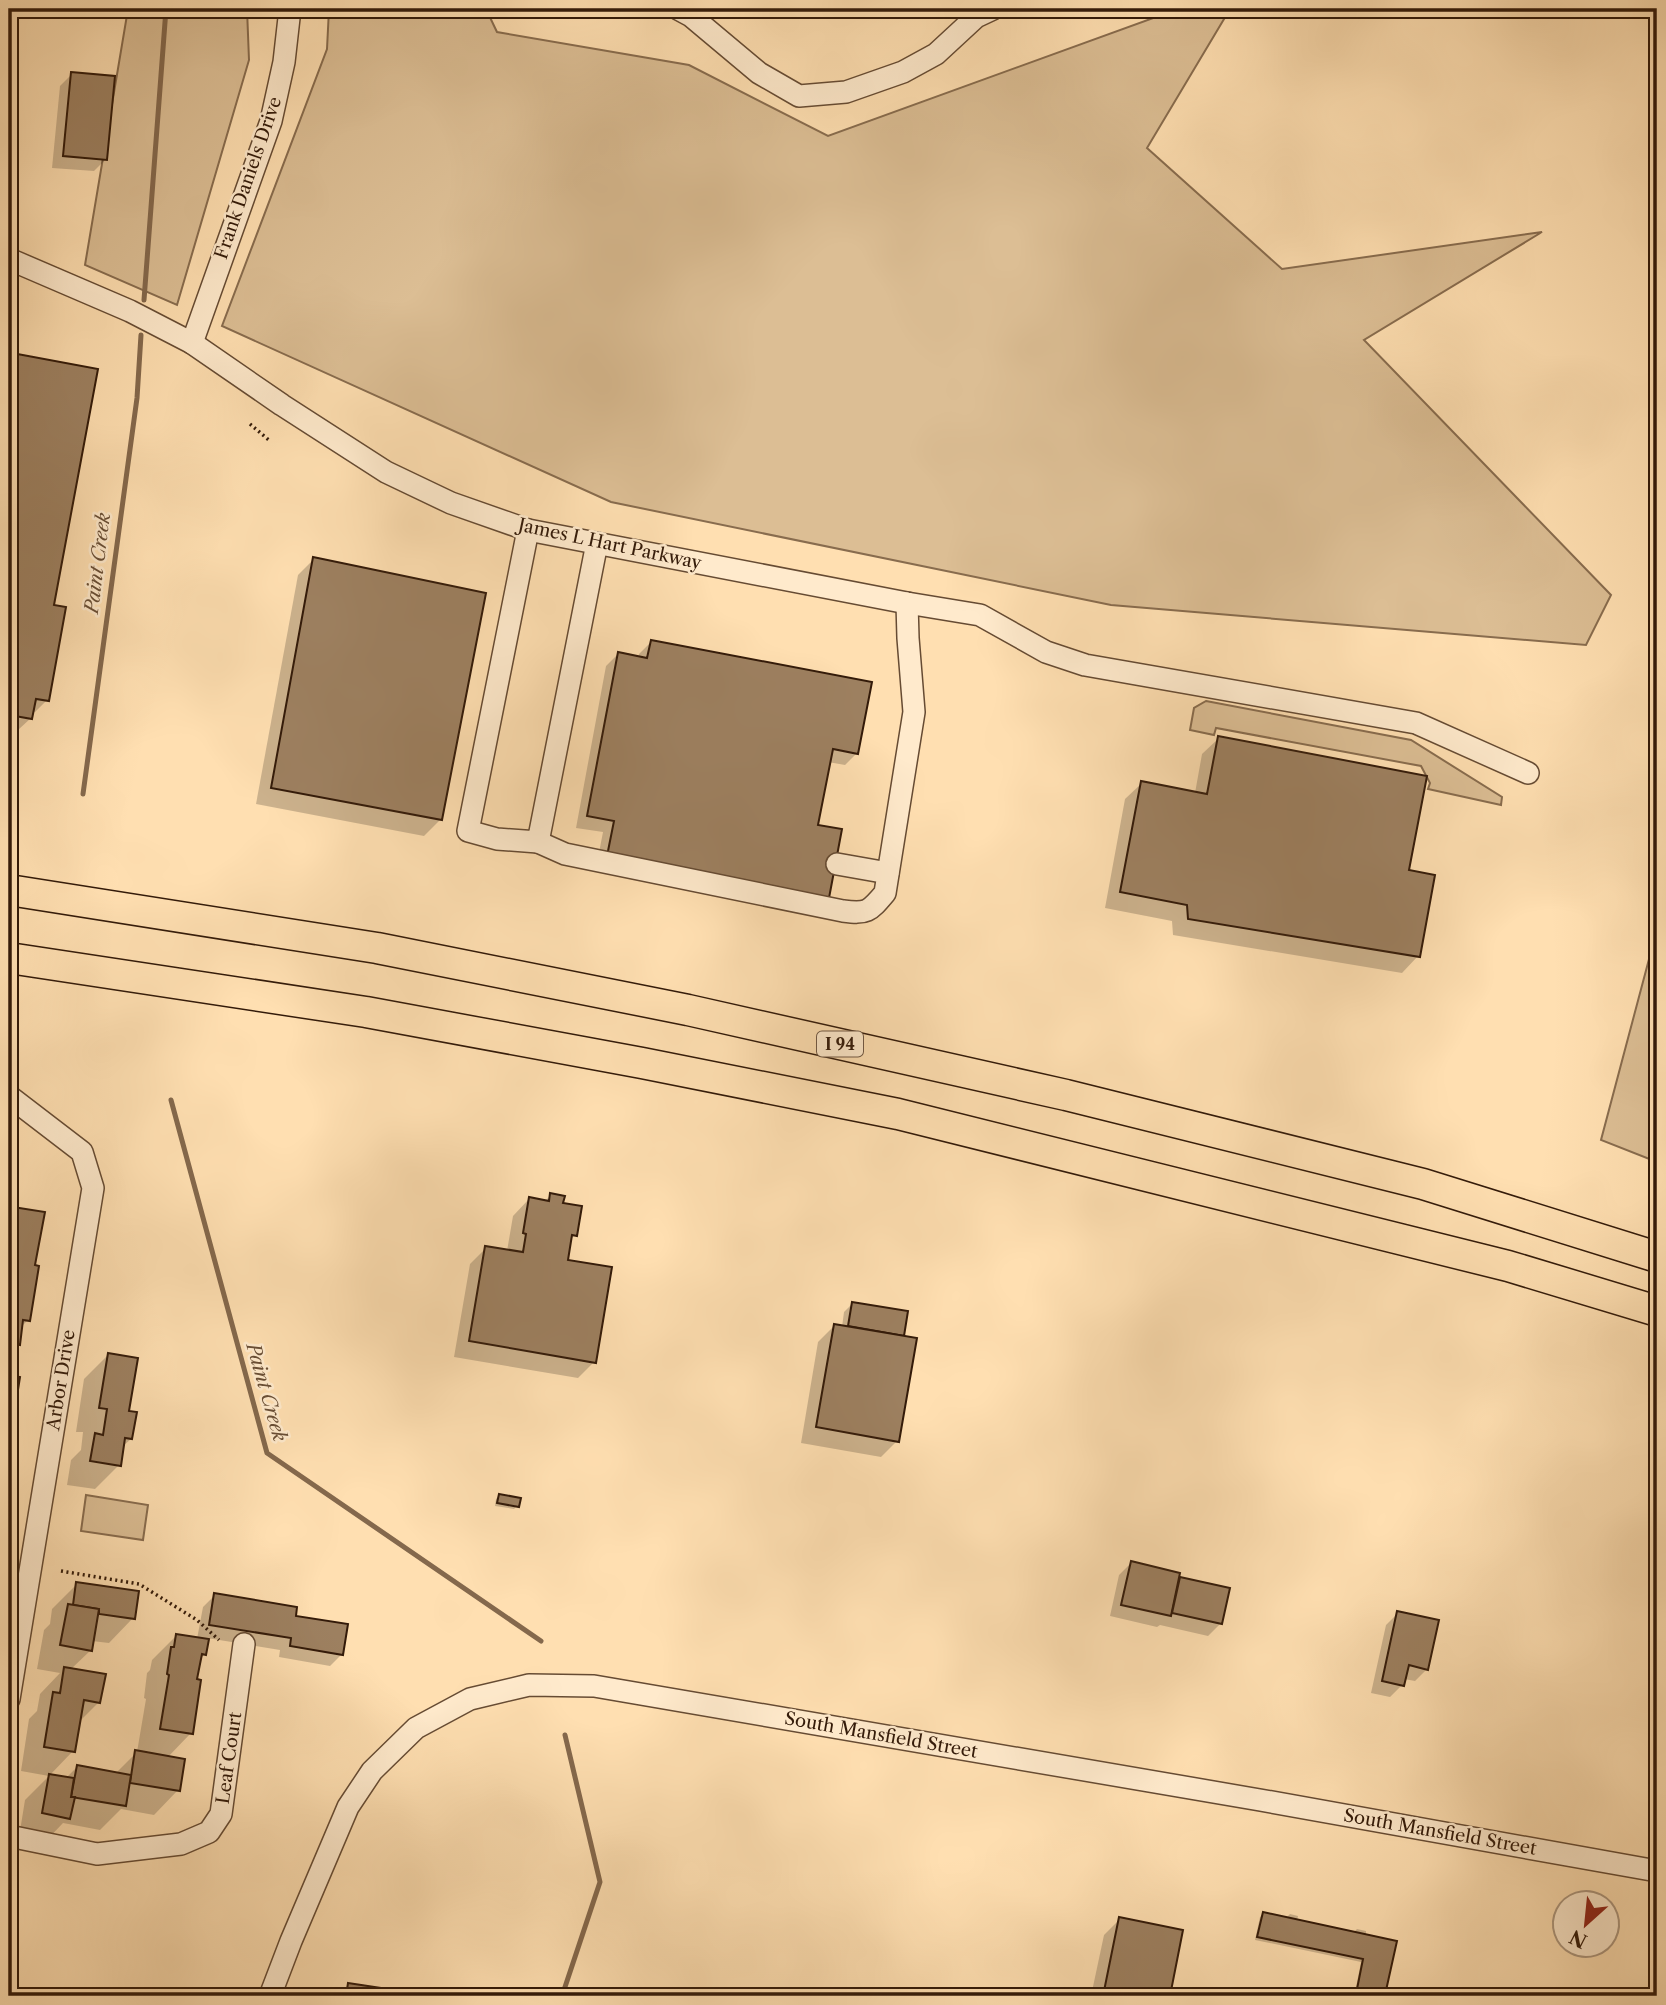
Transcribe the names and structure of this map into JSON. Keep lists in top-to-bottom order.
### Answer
{
  "streets": {
    "highway": ["I 94"],
    "street": [
      "Frank Daniels Drive",
      "James L Hart Parkway",
      "Arbor Drive",
      "South Mansfield Street",
      "Leaf Court"
    ]
  },
  "crossings": [
    ["Frank Daniels Drive", "James L Hart Parkway"]
  ],
  "water": ["Paint Creek"],
  "north": "bottom left"
}
